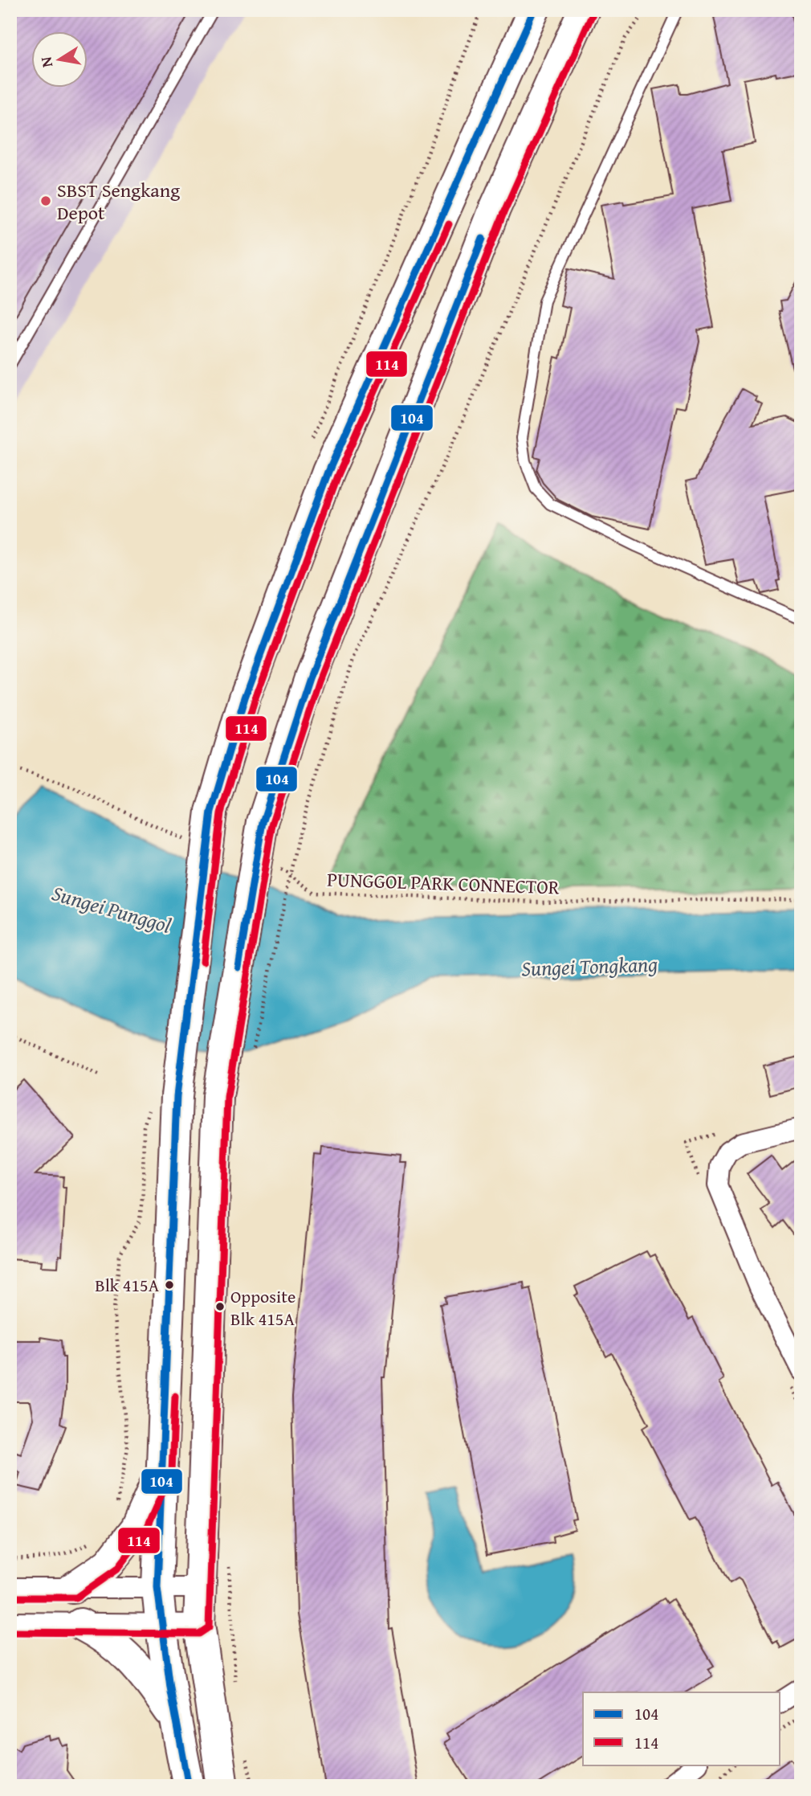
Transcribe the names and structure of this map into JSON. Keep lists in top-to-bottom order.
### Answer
{
  "streets": {
    "path": ["PUNGGOL PARK CONNECTOR"]
  },
  "water": ["Sungei Punggol", "Sungei Tongkang"],
  "places": ["SBST Sengkang Depot", "Blk 415A", "Opposite Blk 415A"],
  "lines": ["transit line 104", "transit line 114"],
  "legend": ["104", "114"],
  "north": "left"
}
